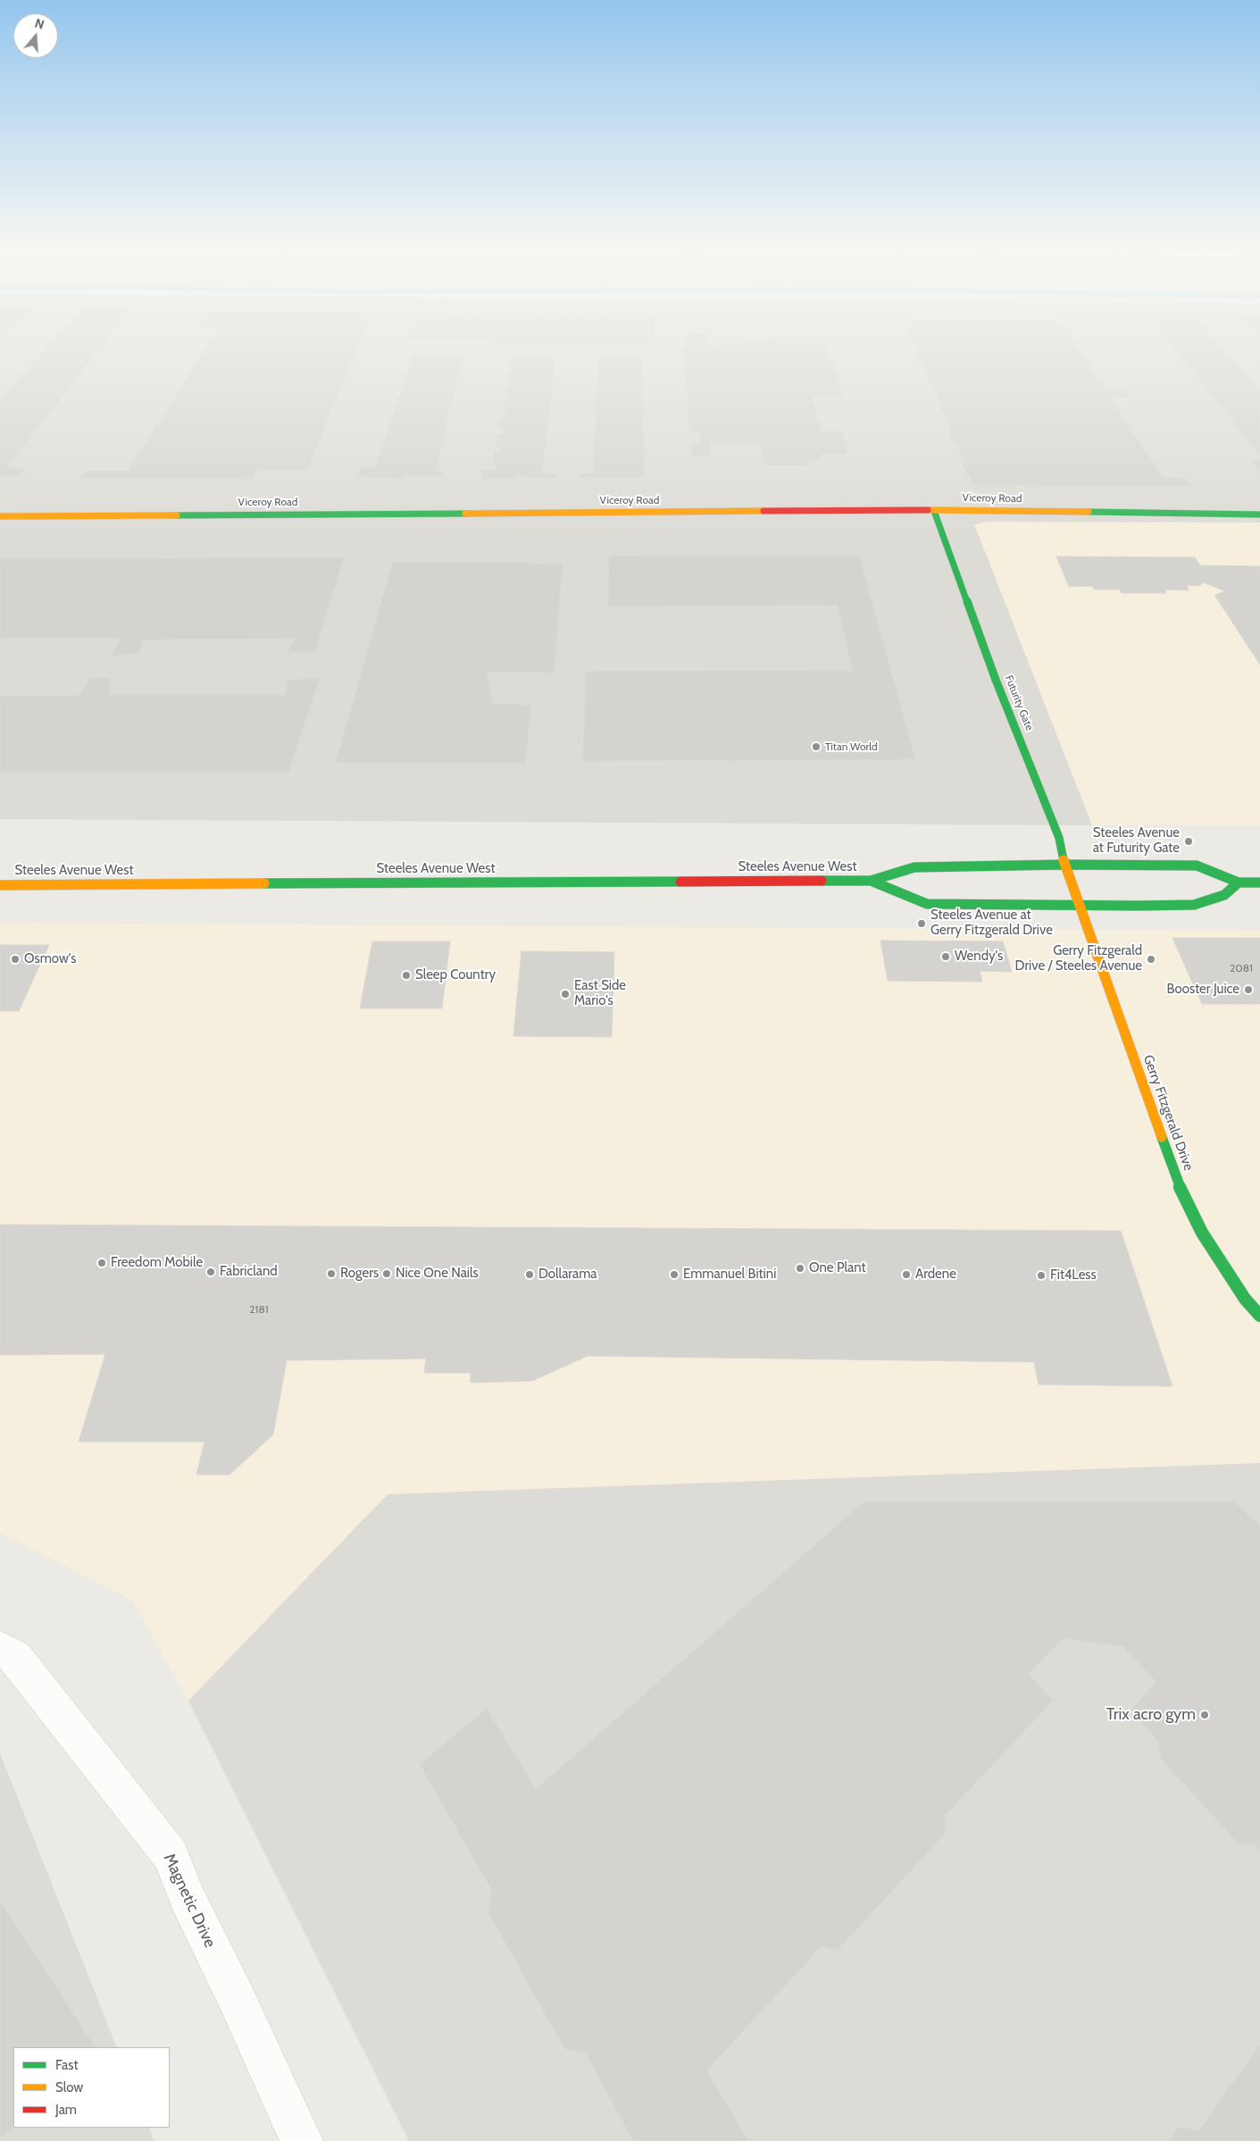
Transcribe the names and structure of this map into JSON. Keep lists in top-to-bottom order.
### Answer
{
  "streets": {
    "street": [
      "Viceroy Road",
      "Futurity Gate",
      "Steeles Avenue West",
      "Gerry Fitzgerald Drive",
      "Magnetic Drive"
    ]
  },
  "crossings": [
    ["Viceroy Road", "Futurity Gate"],
    ["Futurity Gate", "Steeles Avenue West"],
    ["Futurity Gate", "Gerry Fitzgerald Drive"],
    ["Steeles Avenue West", "Gerry Fitzgerald Drive"]
  ],
  "places": [
    "Titan World",
    "Steeles Avenue at Futurity Gate",
    "Steeles Avenue at Gerry Fitzgerald Drive",
    "Wendy's",
    "Osmow's",
    "Gerry Fitzgerald Drive / Steeles Avenue",
    "Sleep Country",
    "Booster Juice",
    "East Side Mario's",
    "Freedom Mobile",
    "One Plant",
    "Fabricland",
    "Rogers",
    "Nice One Nails",
    "Dollarama",
    "Emmanuel Bitini",
    "Ardene",
    "Fit4Less",
    "Trix acro gym"
  ],
  "house_numbers": ["2081", "2181"],
  "legend": ["Fast", "Slow", "Jam"],
  "north": "top"
}
